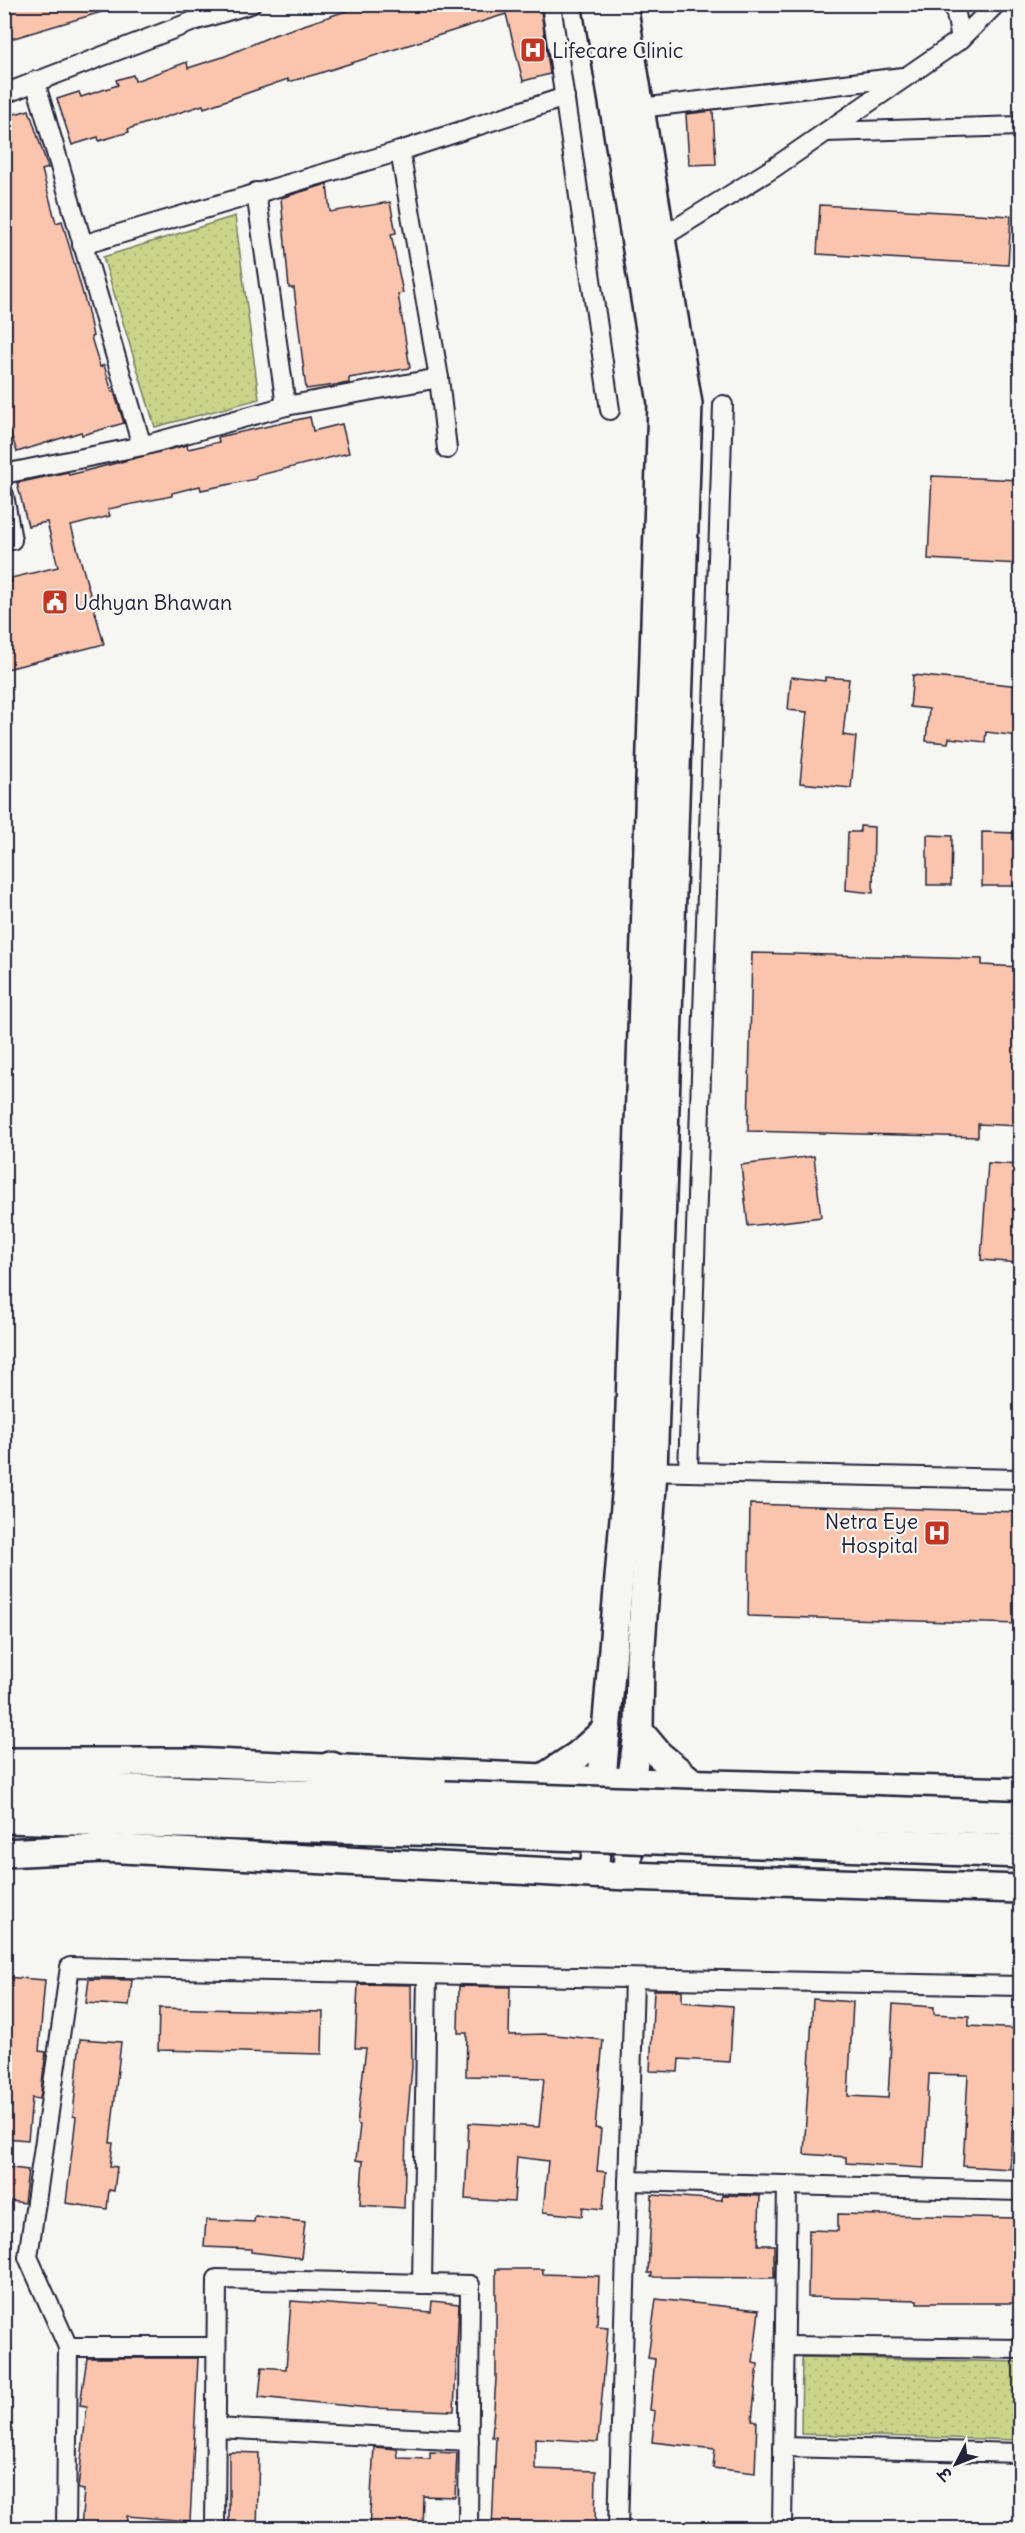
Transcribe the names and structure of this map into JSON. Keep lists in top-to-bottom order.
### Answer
{
  "places": {
    "hospital": ["Lifecare Clinic", "Netra Eye Hospital"],
    "public building": ["Udhyan Bhawan"]
  },
  "north": "bottom left"
}
